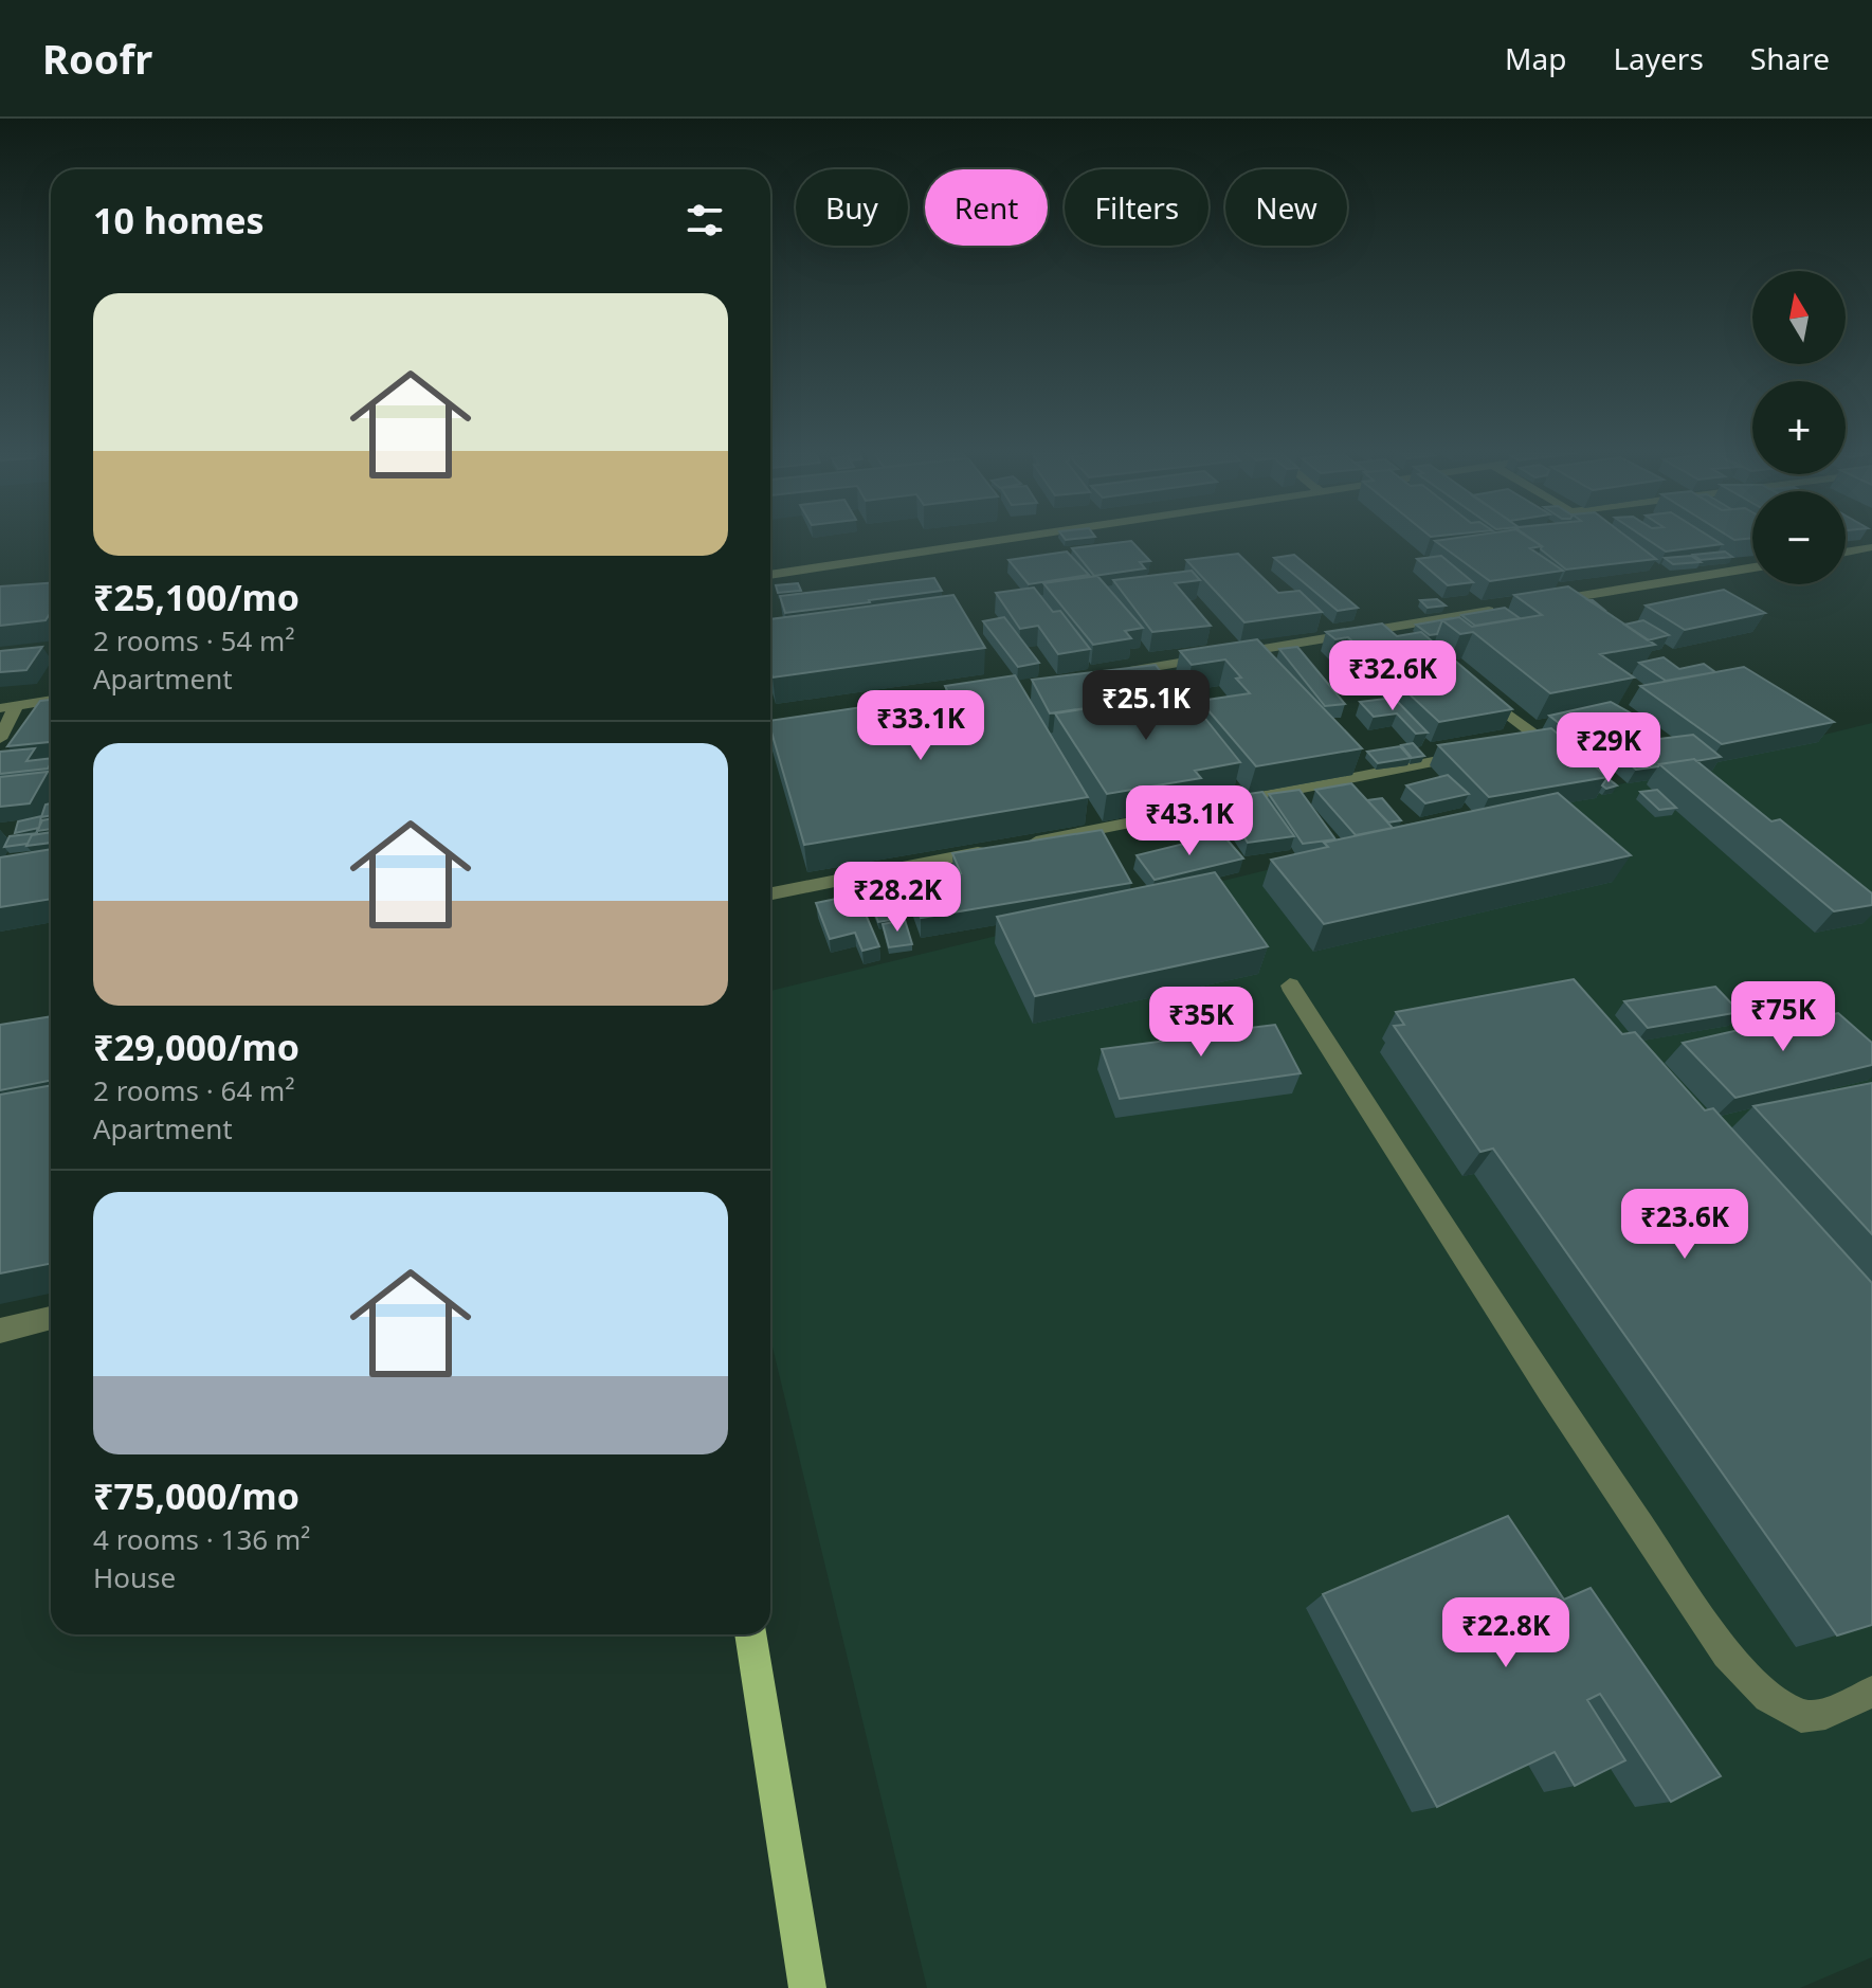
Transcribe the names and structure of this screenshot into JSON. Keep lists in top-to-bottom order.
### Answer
{
  "north": "top",
  "page": {
    "header": "Roofr",
    "nav": ["Map", "Layers", "Share"],
    "chip": [
      "Buy",
      "Rent",
      "Filters",
      "New"
    ],
    "heading": "10 homes",
    "map_buttons": ["+", "−"],
    "list": [
      {
        "name": "₹25,100/mo",
        "note": "2 rooms · 54 m² · Apartment"
      },
      {
        "name": "₹29,000/mo",
        "note": "2 rooms · 64 m² · Apartment"
      },
      {
        "name": "₹75,000/mo",
        "note": "4 rooms · 136 m² · House"
      }
    ],
    "price": [
      "₹32.6K",
      "₹25.1K",
      "₹33.1K",
      "₹29K",
      "₹43.1K",
      "₹28.2K",
      "₹75K",
      "₹35K",
      "₹23.6K",
      "₹22.8K"
    ]
  }
}
